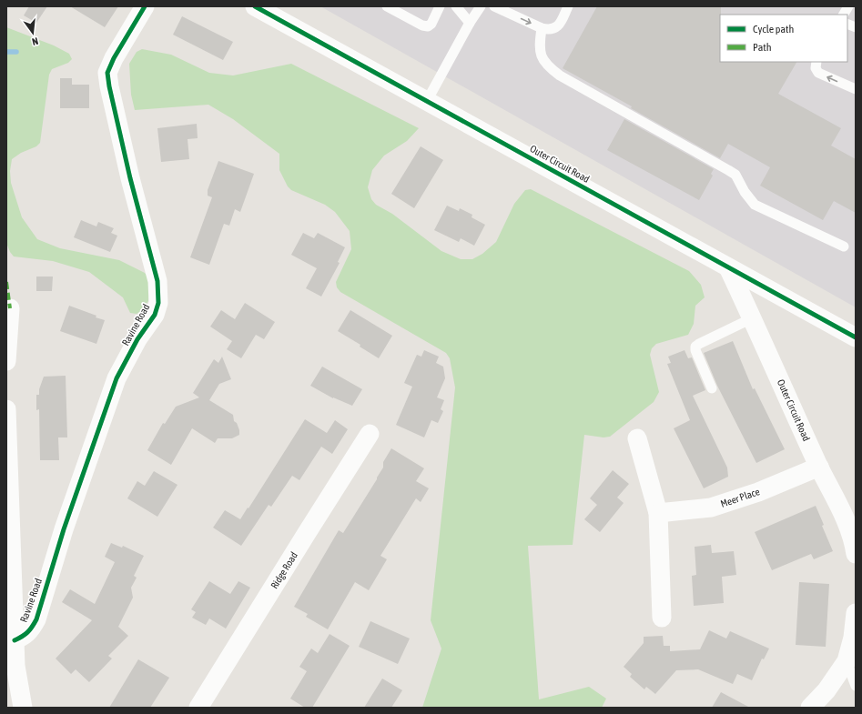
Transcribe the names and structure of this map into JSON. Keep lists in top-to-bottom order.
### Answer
{
  "streets": {
    "street": [
      "Outer Circuit Road",
      "Ravine Road",
      "Meer Place",
      "Ridge Road"
    ]
  },
  "crossings": [
    ["Outer Circuit Road", "Meer Place"]
  ],
  "legend": ["Cycle path", "Path"],
  "north": "bottom"
}
